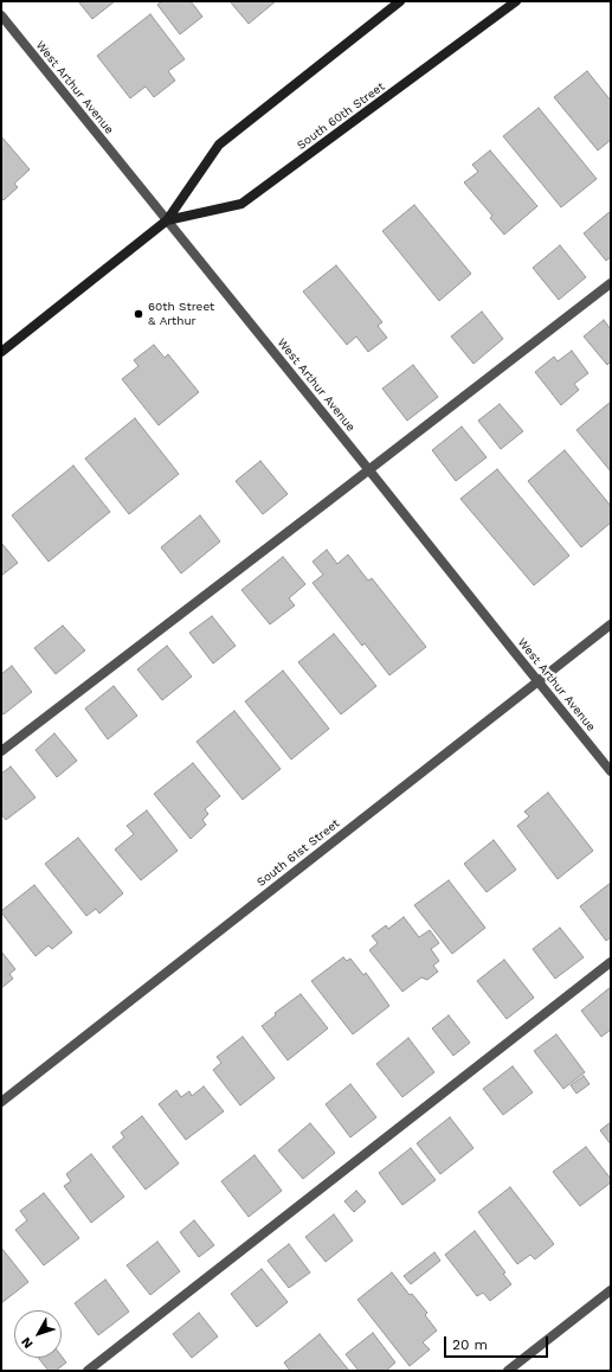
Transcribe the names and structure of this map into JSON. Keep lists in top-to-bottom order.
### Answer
{
  "streets": {
    "main road": ["South 60th Street"],
    "street": ["West Arthur Avenue", "South 61st Street"]
  },
  "crossings": [
    ["West Arthur Avenue", "South 60th Street"],
    ["West Arthur Avenue", "South 61st Street"]
  ],
  "places": ["60th Street & Arthur"],
  "scale_bar": "20 m",
  "north": "bottom left"
}
